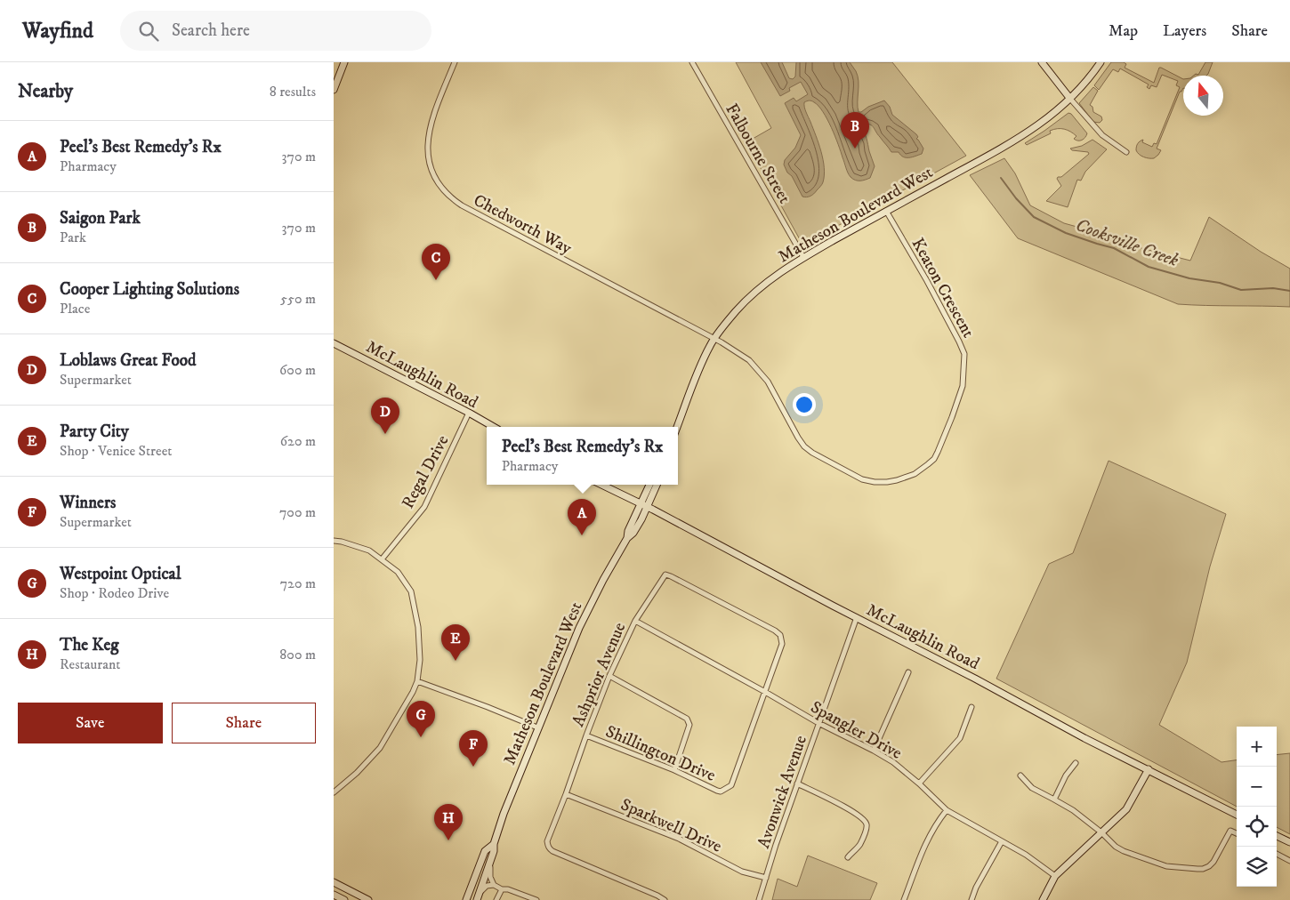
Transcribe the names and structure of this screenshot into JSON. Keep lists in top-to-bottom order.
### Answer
{
  "streets": {
    "street": [
      "Falbourne Street",
      "Matheson Boulevard West",
      "Chedworth Way",
      "Keaton Crescent",
      "McLaughlin Road",
      "Regal Drive",
      "Ashprior Avenue",
      "Spangler Drive",
      "Shillington Drive",
      "Avonwick Avenue",
      "Sparkwell Drive"
    ]
  },
  "crossings": [
    ["Falbourne Street", "Matheson Boulevard West"],
    ["Matheson Boulevard West", "Chedworth Way"],
    ["Matheson Boulevard West", "Keaton Crescent"],
    ["Matheson Boulevard West", "McLaughlin Road"],
    ["Chedworth Way", "Keaton Crescent"],
    ["McLaughlin Road", "Regal Drive"],
    ["McLaughlin Road", "Avonwick Avenue"],
    ["Ashprior Avenue", "Spangler Drive"],
    ["Ashprior Avenue", "Shillington Drive"],
    ["Ashprior Avenue", "Sparkwell Drive"],
    ["Spangler Drive", "Shillington Drive"],
    ["Spangler Drive", "Avonwick Avenue"],
    ["Avonwick Avenue", "Sparkwell Drive"]
  ],
  "water": ["Cooksville Creek"],
  "north": "top",
  "page": {
    "header": "Wayfind",
    "search": "Search here",
    "nav": ["Map", "Layers", "Share"],
    "heading": ["Nearby", "8 results"],
    "pins": [
      "B",
      "C",
      "D",
      "A",
      "E",
      "G",
      "F",
      "H"
    ],
    "list": [
      {
        "mark": "A",
        "name": "Peel’s Best Remedy’s Rx",
        "note": "Pharmacy",
        "value": "370 m"
      },
      {
        "mark": "B",
        "name": "Saigon Park",
        "note": "Park",
        "value": "370 m"
      },
      {
        "mark": "C",
        "name": "Cooper Lighting Solutions",
        "note": "Place",
        "value": "550 m"
      },
      {
        "mark": "D",
        "name": "Loblaws Great Food",
        "note": "Supermarket",
        "value": "600 m"
      },
      {
        "mark": "E",
        "name": "Party City",
        "note": "Shop · Venice Street",
        "value": "620 m"
      },
      {
        "mark": "F",
        "name": "Winners",
        "note": "Supermarket",
        "value": "700 m"
      },
      {
        "mark": "G",
        "name": "Westpoint Optical",
        "note": "Shop · Rodeo Drive",
        "value": "720 m"
      },
      {
        "mark": "H",
        "name": "The Keg",
        "note": "Restaurant",
        "value": "800 m"
      }
    ],
    "popup": ["Peel’s Best Remedy’s Rx", "Pharmacy"],
    "buttons": ["Save", "Share"],
    "map_buttons": ["+", "−"]
  }
}
